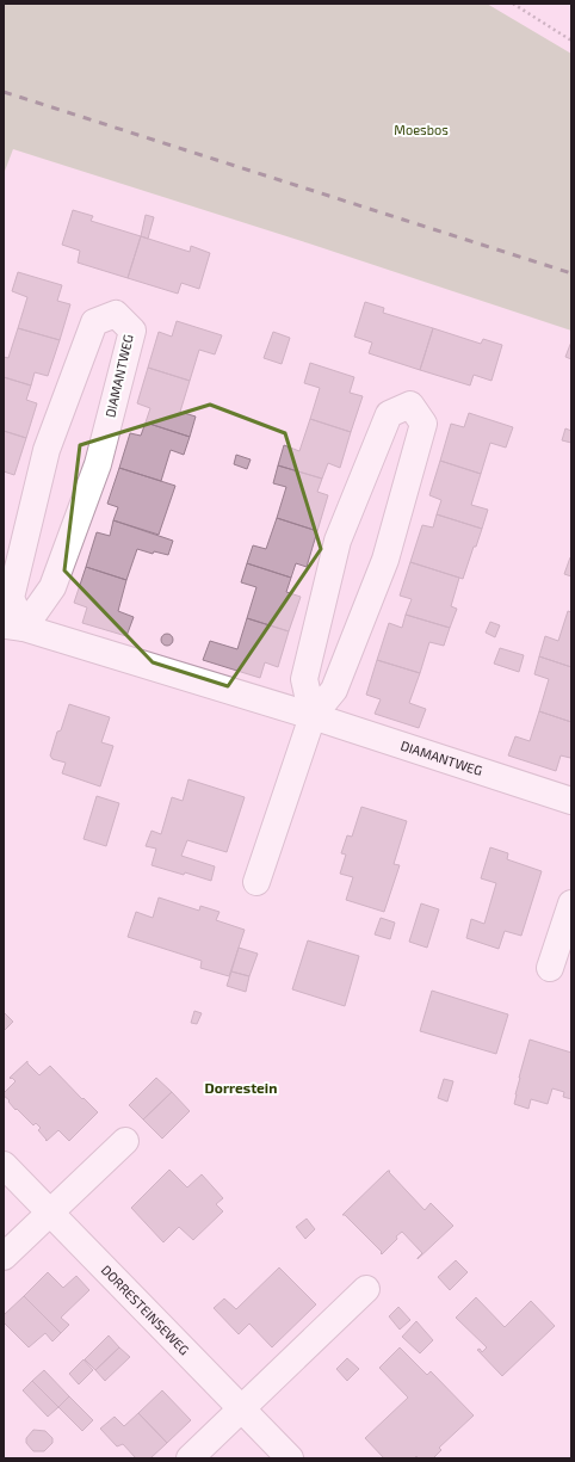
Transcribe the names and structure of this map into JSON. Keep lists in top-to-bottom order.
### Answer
{
  "streets": {
    "street": ["DIAMANTWEG", "DORRESTEINSEWEG"]
  },
  "districts": ["Dorrestein"],
  "parks": ["Moesbos"]
}
